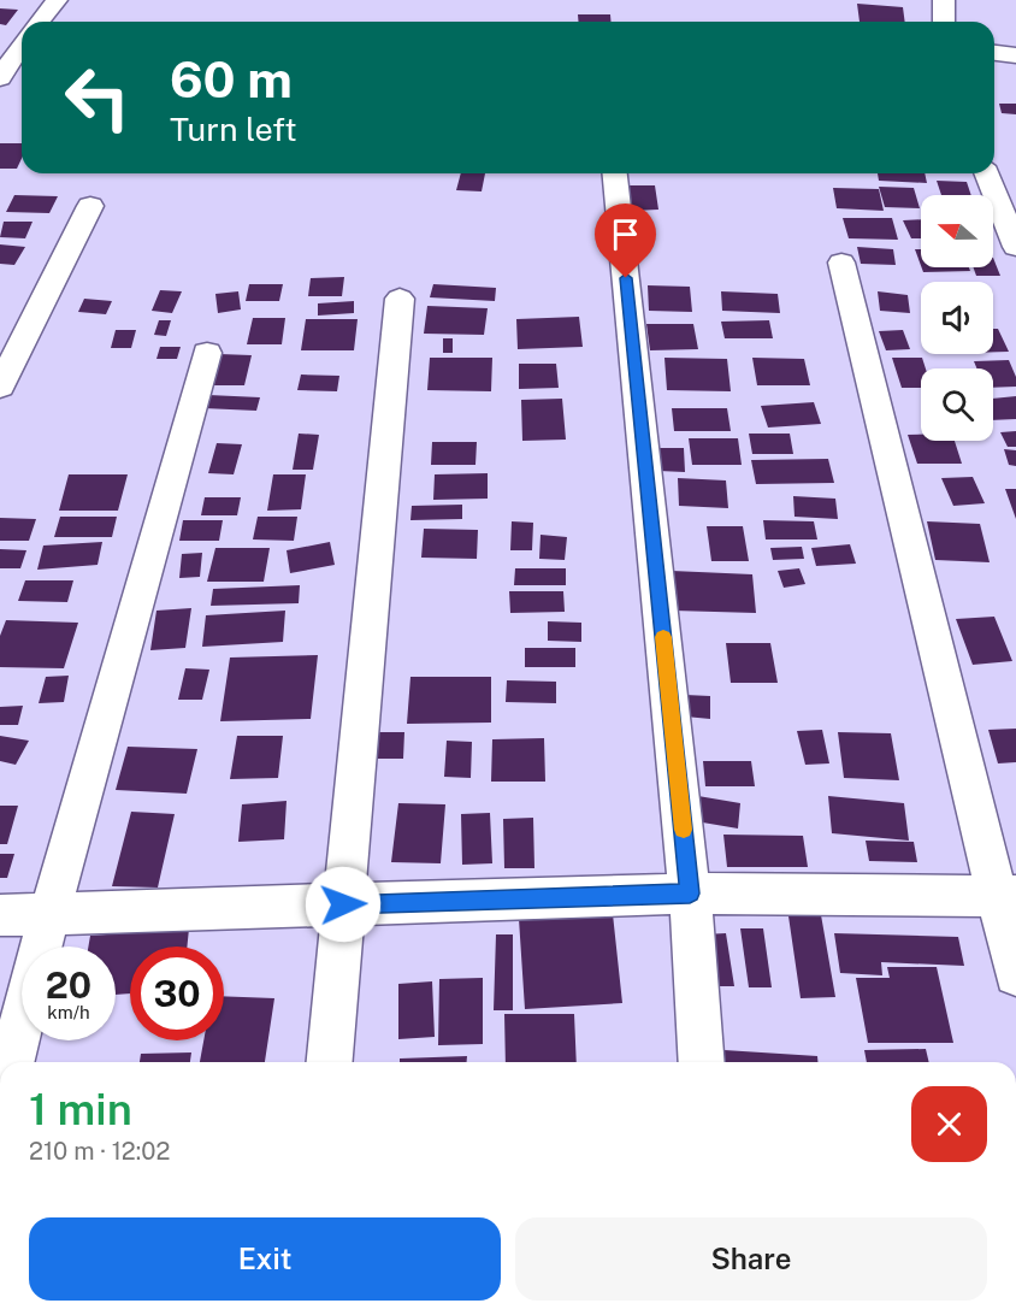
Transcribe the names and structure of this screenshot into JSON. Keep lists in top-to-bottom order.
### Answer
{
  "north": "left",
  "page": {
    "turn": ["60 m", "Turn left"],
    "speed": "20 km/h",
    "limit": "30",
    "heading": ["1 min", "210 m · 12:02"],
    "buttons": ["Exit", "Share"]
  }
}
